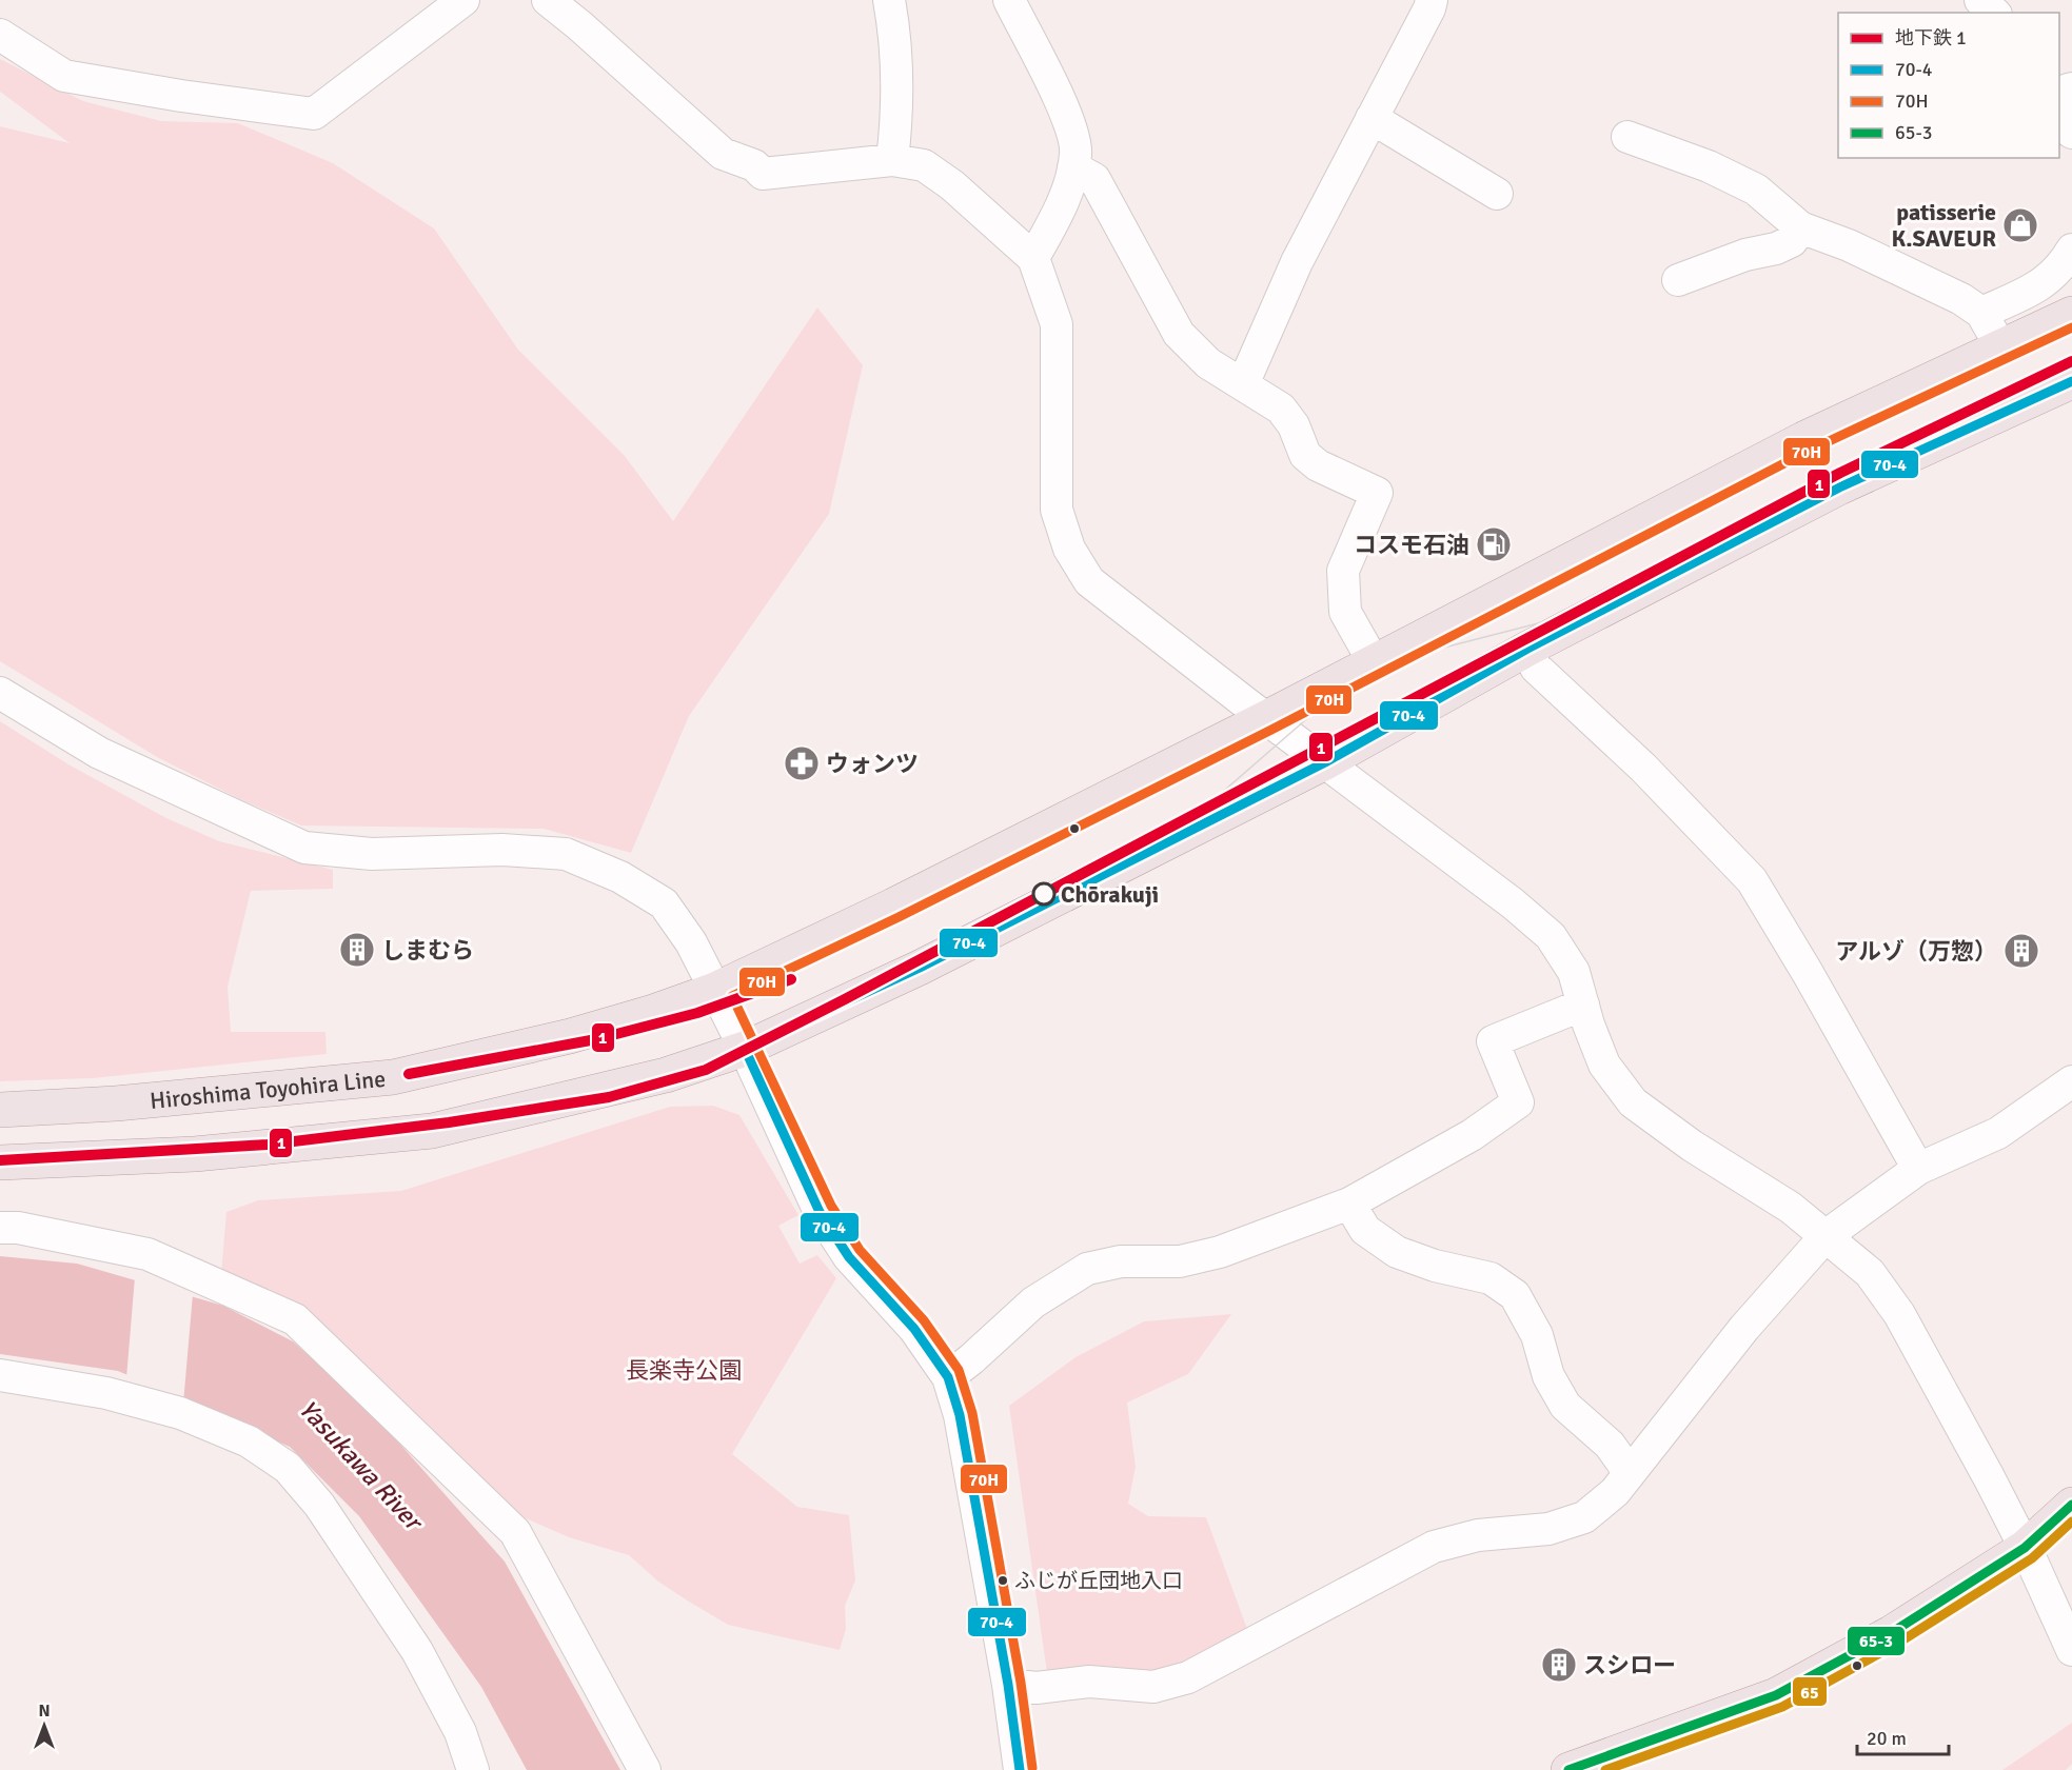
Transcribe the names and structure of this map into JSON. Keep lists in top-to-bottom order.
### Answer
{
  "streets": {
    "main road": ["Hiroshima Toyohira Line"]
  },
  "water": ["Yasukawa River"],
  "parks": ["長楽寺公園"],
  "places": {
    "shop": ["patisserie K.SAVEUR"],
    "fuel station": ["コスモ石油"],
    "pharmacy": ["ウォンツ"],
    "other": ["Chōrakuji", "ふじが丘団地入口"],
    "building": ["しまむら", "アルゾ（万惣）", "スシロー"]
  },
  "lines": [
    "transit line 70H",
    "metro line 1",
    "transit line 70-4",
    "transit line 65-3",
    "transit line 65"
  ],
  "legend": [
    "地下鉄 1",
    "70-4",
    "70H",
    "65-3"
  ],
  "scale_bar": "20 m",
  "north": "top"
}
